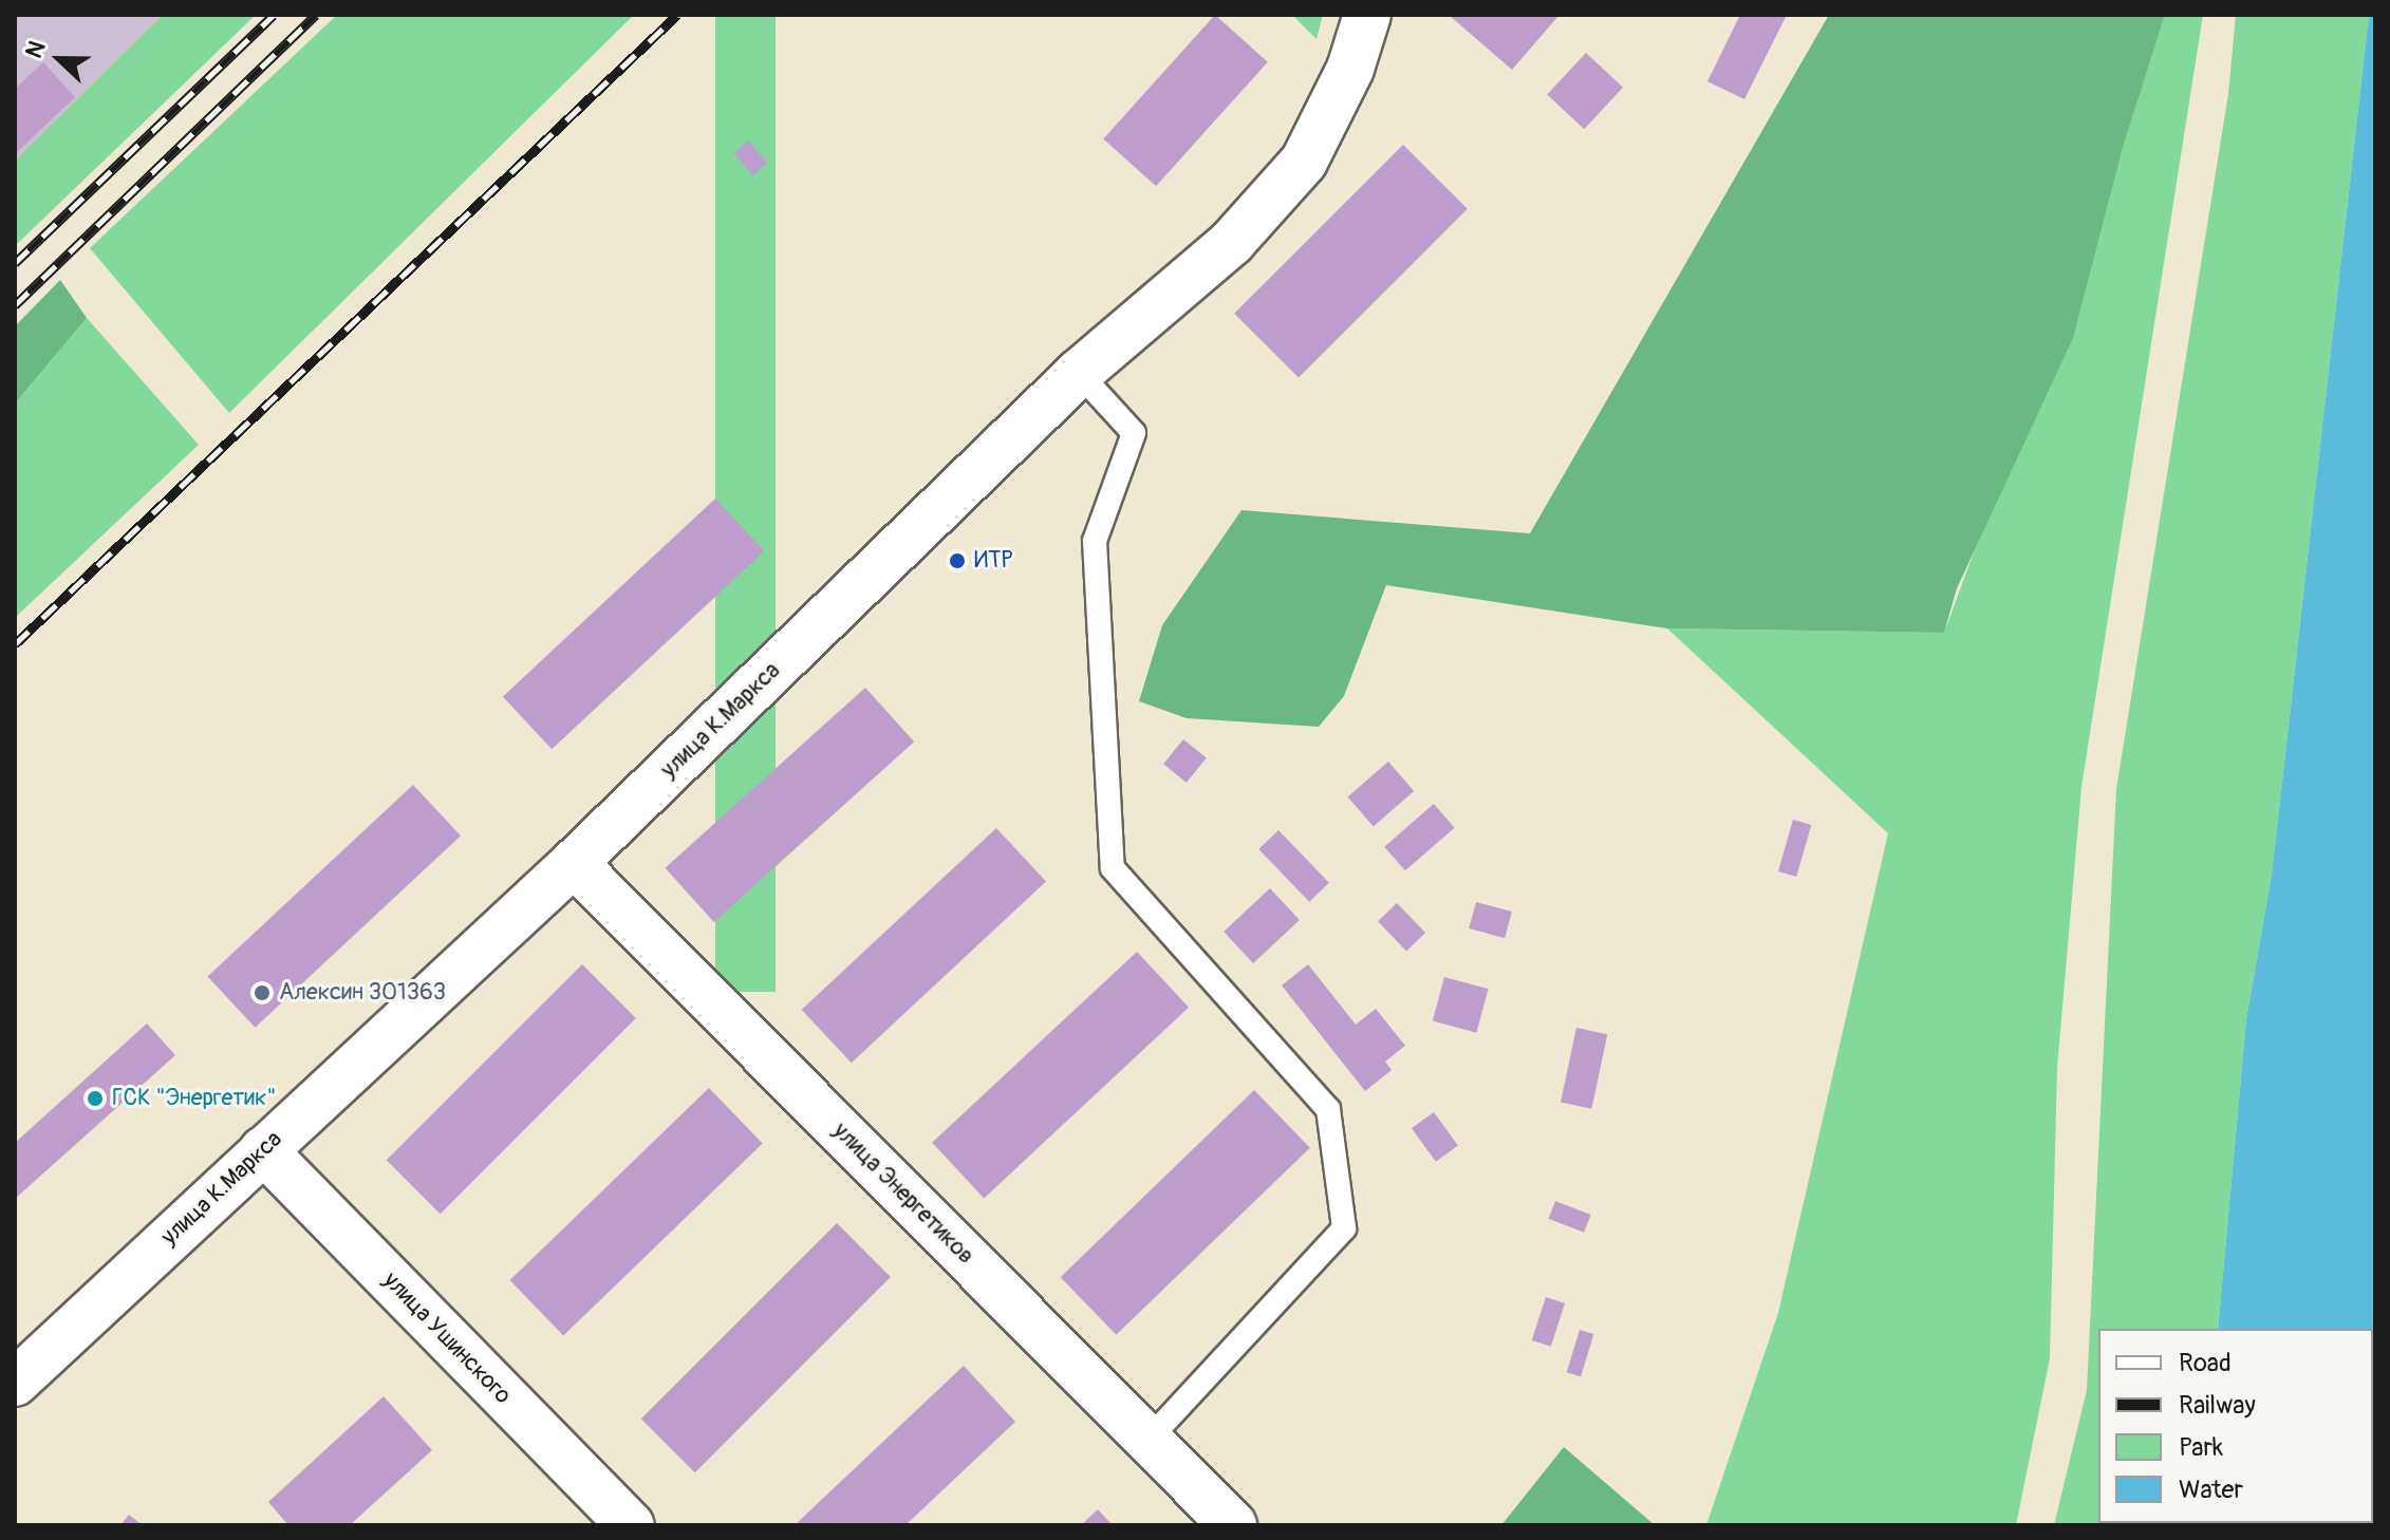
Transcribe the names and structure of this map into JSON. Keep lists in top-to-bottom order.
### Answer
{
  "streets": {
    "main road": ["улица К.Маркса", "улица Энергетиков", "улица Ушинского"]
  },
  "crossings": [
    ["улица К.Маркса", "улица Энергетиков"],
    ["улица К.Маркса", "улица Ушинского"]
  ],
  "places": ["ИТР", "Алексин 301363", "ГСК \"Энергетик\""],
  "legend": [
    "Road",
    "Railway",
    "Park",
    "Water"
  ],
  "north": "left"
}
